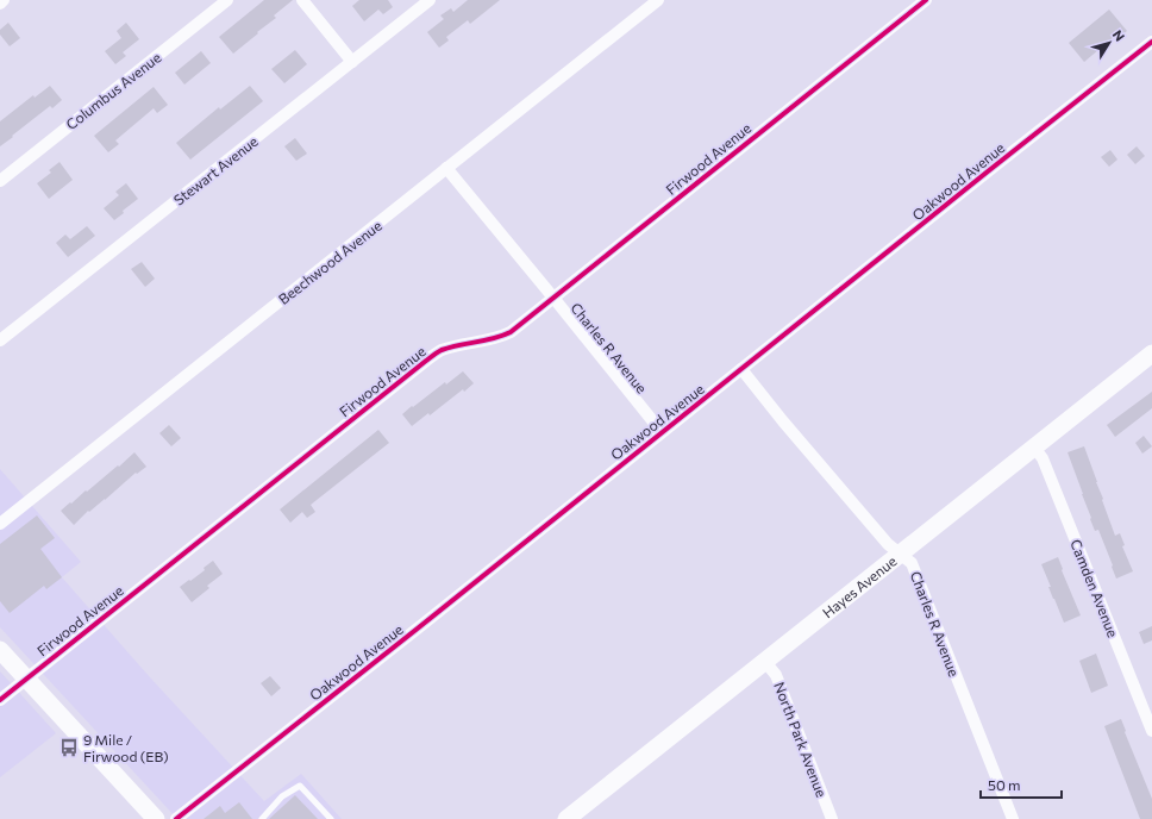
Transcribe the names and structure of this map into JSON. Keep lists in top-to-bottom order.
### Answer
{
  "streets": {
    "street": [
      "Columbus Avenue",
      "Firwood Avenue",
      "Stewart Avenue",
      "Oakwood Avenue",
      "Beechwood Avenue",
      "Charles R Avenue",
      "Hayes Avenue",
      "Camden Avenue",
      "North Park Avenue"
    ]
  },
  "crossings": [
    ["Firwood Avenue", "Charles R Avenue"],
    ["Oakwood Avenue", "Charles R Avenue"],
    ["Beechwood Avenue", "Charles R Avenue"],
    ["Charles R Avenue", "Hayes Avenue"],
    ["Hayes Avenue", "Camden Avenue"],
    ["Hayes Avenue", "North Park Avenue"]
  ],
  "places": {
    "bus stop": ["9 Mile / Firwood (EB)"]
  },
  "scale_bar": "50 m",
  "north": "top right"
}
